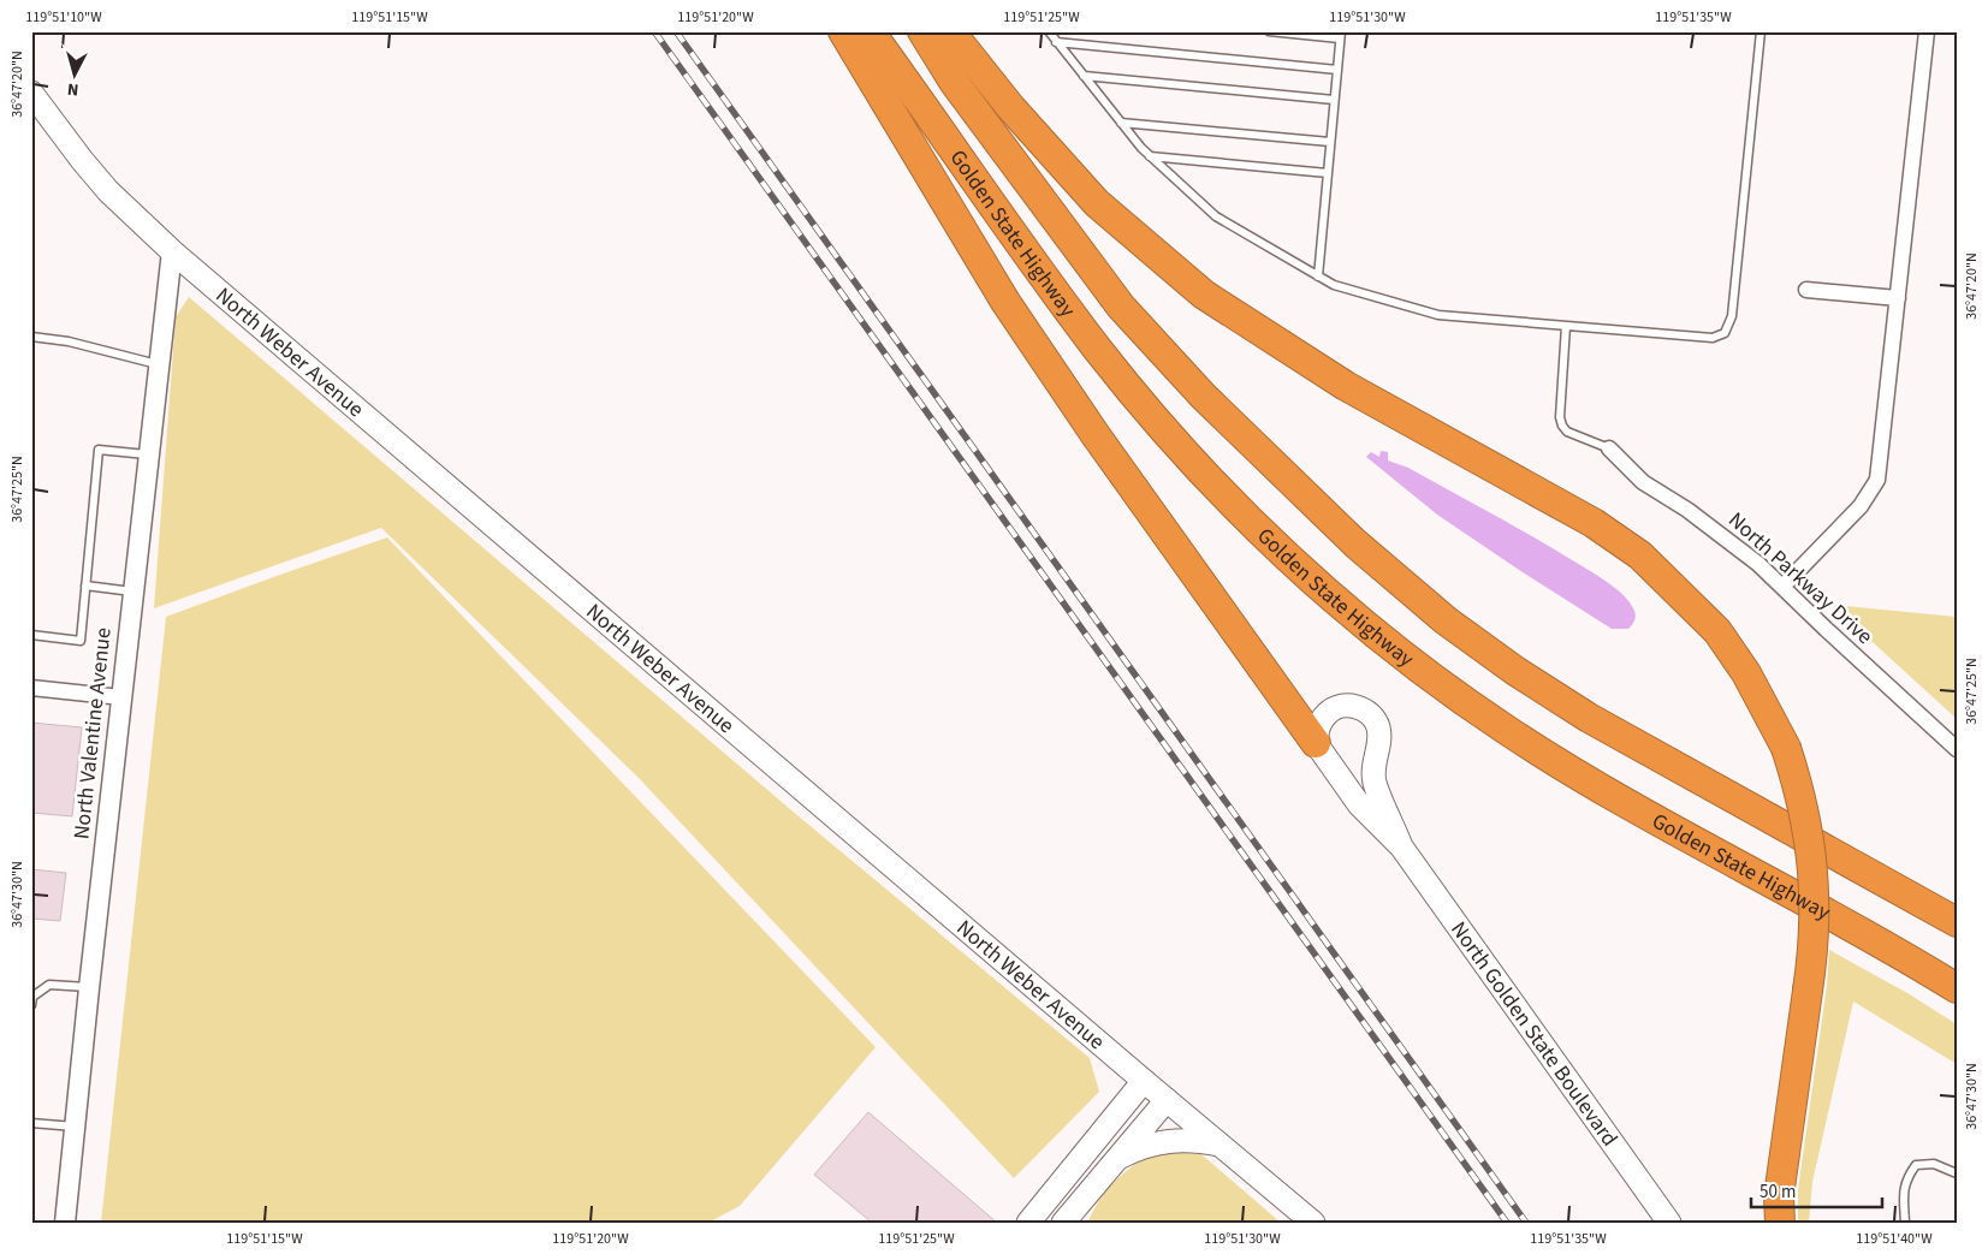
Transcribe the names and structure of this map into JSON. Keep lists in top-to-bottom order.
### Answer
{
  "streets": {
    "highway": ["Golden State Highway"],
    "main road": ["North Weber Avenue", "North Golden State Boulevard"],
    "street": ["North Parkway Drive", "North Valentine Avenue"]
  },
  "crossings": [
    ["North Weber Avenue", "North Valentine Avenue"]
  ],
  "scale_bar": "50 m",
  "north": "bottom",
  "coordinates": [
    "119°51'10\"W",
    "119°51'15\"W",
    "119°51'20\"W",
    "119°51'25\"W",
    "119°51'30\"W",
    "119°51'35\"W",
    "36°47'20\"N",
    "36°47'25\"N",
    "36°47'30\"N",
    "119°51'40\"W"
  ]
}
